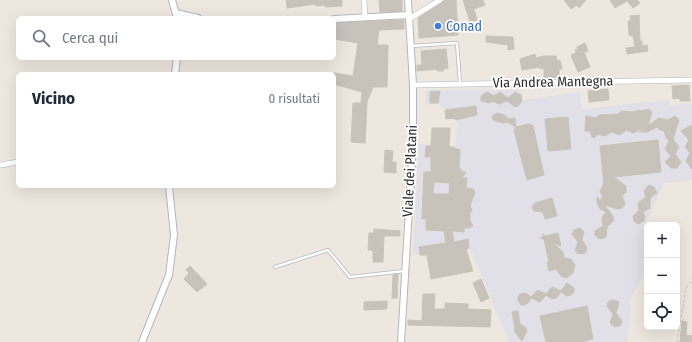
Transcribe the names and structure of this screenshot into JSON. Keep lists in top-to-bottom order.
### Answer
{
  "streets": {
    "street": ["Via Andrea Mantegna", "Viale dei Platani"]
  },
  "crossings": [
    ["Via Andrea Mantegna", "Viale dei Platani"]
  ],
  "places": ["Conad"],
  "page": {
    "search": "Cerca qui",
    "heading": ["Vicino", "0 risultati"],
    "map_buttons": ["+", "−"]
  }
}
